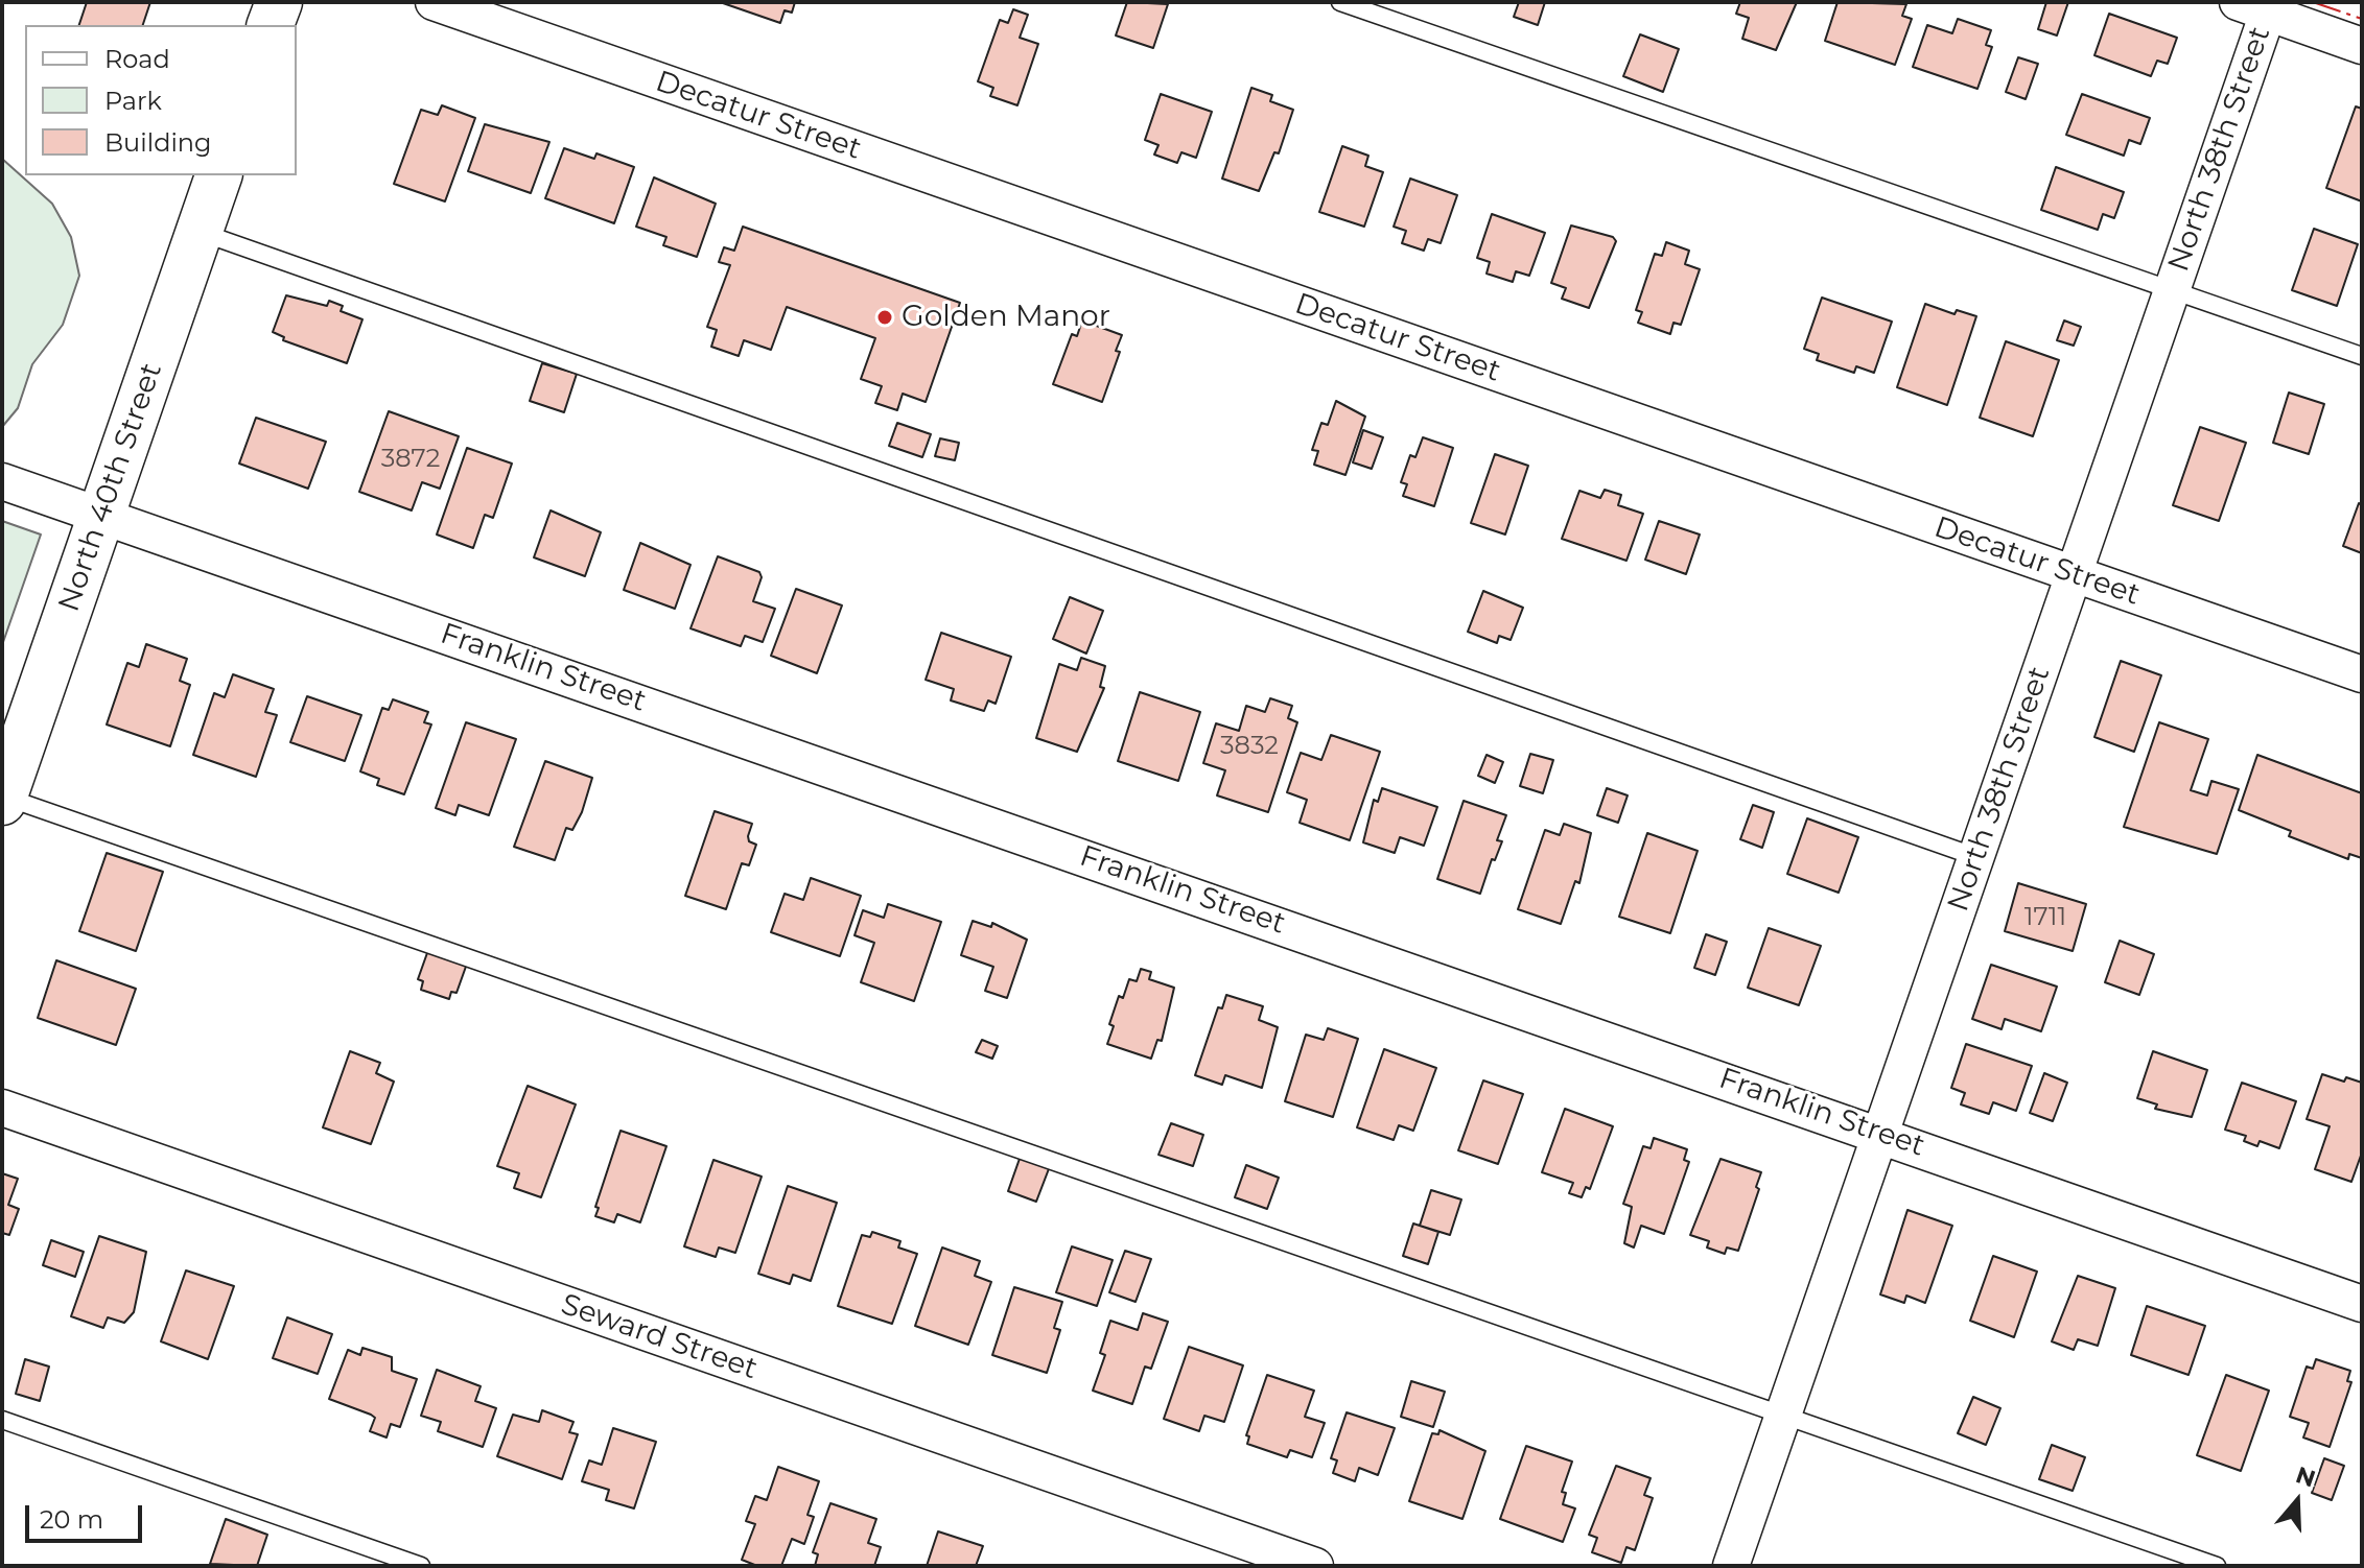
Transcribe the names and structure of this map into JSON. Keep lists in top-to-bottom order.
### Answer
{
  "streets": {
    "street": [
      "Decatur Street",
      "North 38th Street",
      "North 40th Street",
      "Franklin Street",
      "Seward Street"
    ]
  },
  "crossings": [
    ["Decatur Street", "North 38th Street"],
    ["North 38th Street", "Franklin Street"],
    ["North 40th Street", "Franklin Street"]
  ],
  "places": ["Golden Manor"],
  "house_numbers": ["3872", "3832", "1711"],
  "legend": ["Road", "Park", "Building"],
  "scale_bar": "20 m",
  "north": "top"
}
